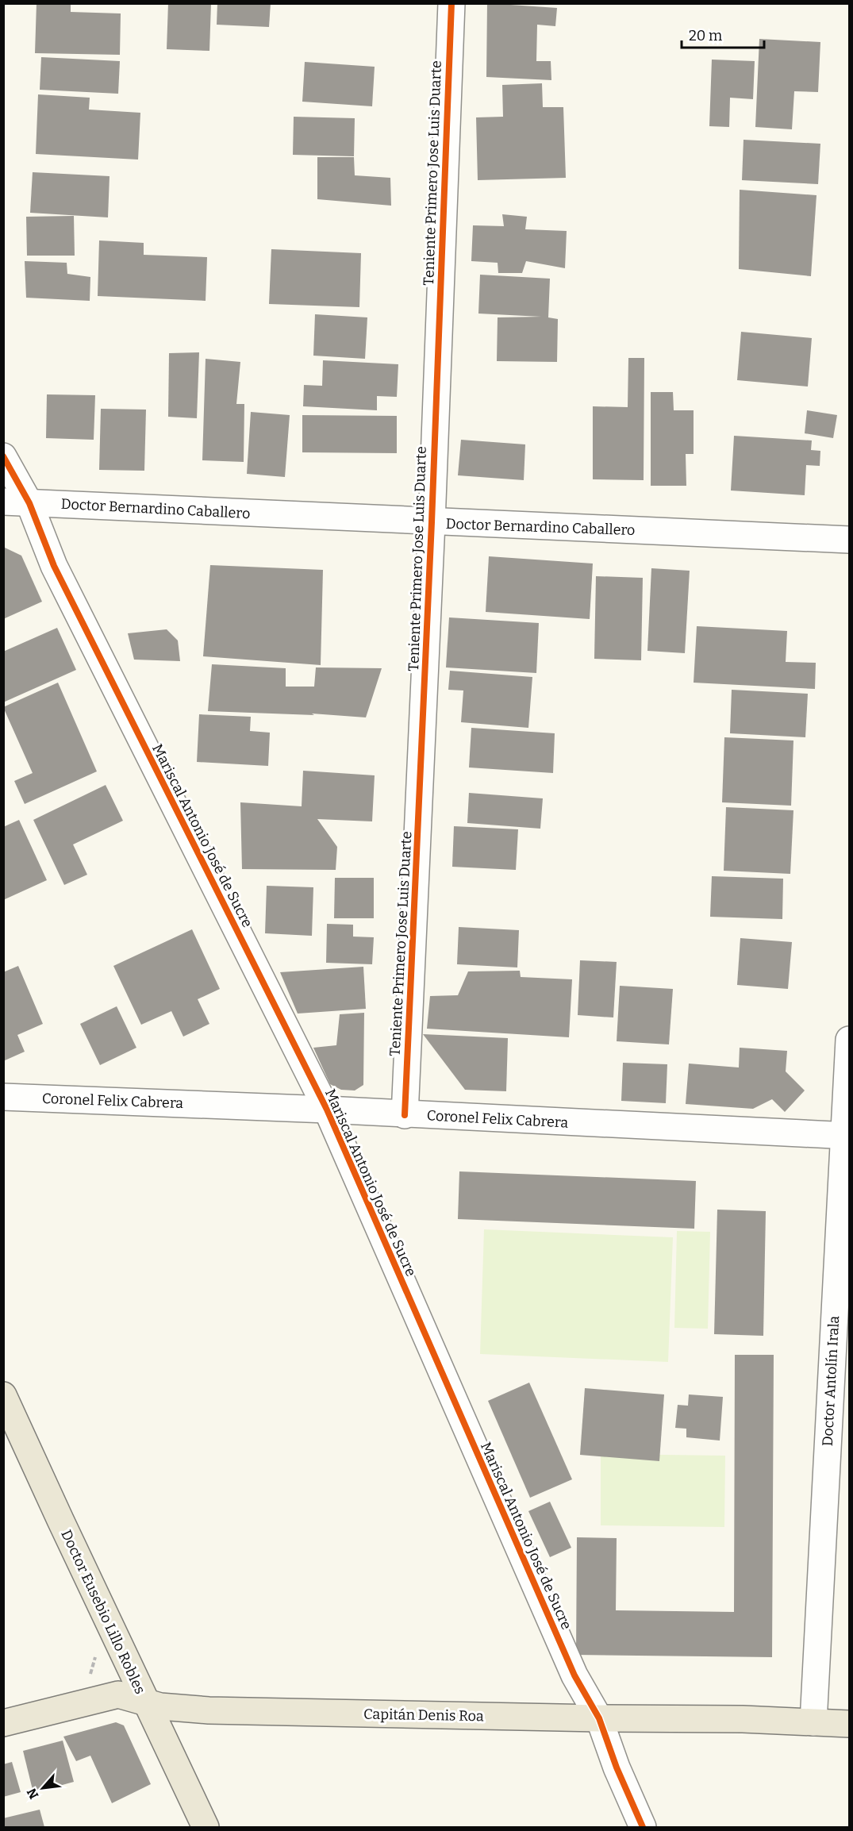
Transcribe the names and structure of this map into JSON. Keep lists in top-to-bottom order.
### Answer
{
  "streets": {
    "main road": ["Doctor Eusebio Lillo Robles", "Capitán Denis Roa"],
    "street": [
      "Teniente Primero Jose Luis Duarte",
      "Doctor Bernardino Caballero",
      "Mariscal Antonio José de Sucre",
      "Coronel Felix Cabrera",
      "Doctor Antolín Irala"
    ]
  },
  "crossings": [
    ["Teniente Primero Jose Luis Duarte", "Doctor Bernardino Caballero"],
    ["Teniente Primero Jose Luis Duarte", "Coronel Felix Cabrera"],
    ["Doctor Bernardino Caballero", "Mariscal Antonio José de Sucre"],
    ["Mariscal Antonio José de Sucre", "Coronel Felix Cabrera"],
    ["Mariscal Antonio José de Sucre", "Capitán Denis Roa"],
    ["Coronel Felix Cabrera", "Doctor Antolín Irala"],
    ["Doctor Antolín Irala", "Capitán Denis Roa"],
    ["Doctor Eusebio Lillo Robles", "Capitán Denis Roa"]
  ],
  "scale_bar": "20 m",
  "north": "bottom left"
}
